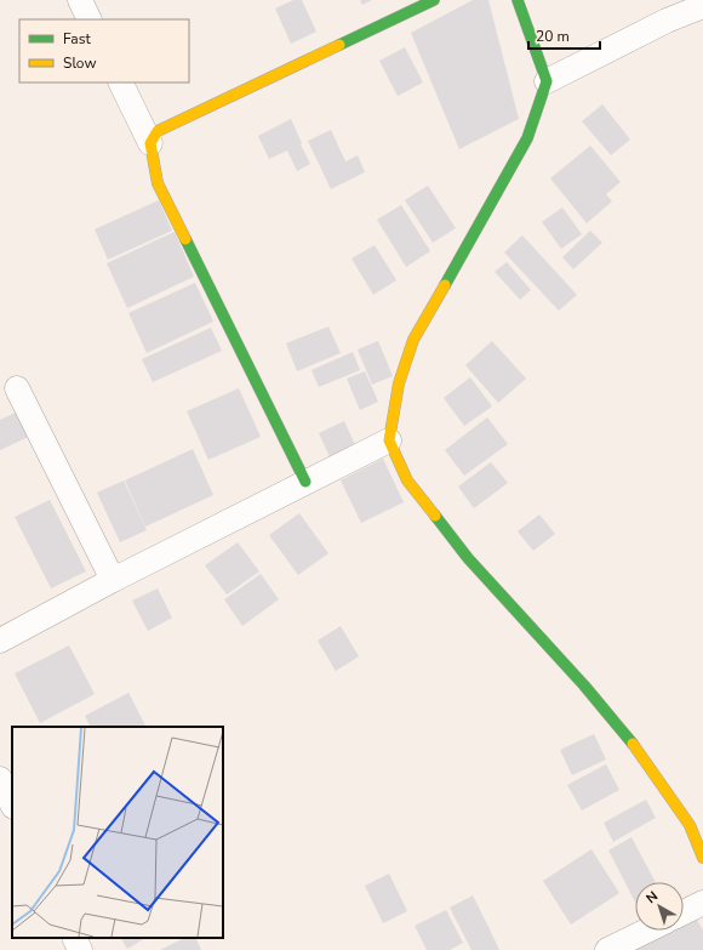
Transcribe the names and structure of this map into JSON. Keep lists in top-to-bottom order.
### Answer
{
  "legend": ["Fast", "Slow"],
  "scale_bar": "20 m",
  "north": "top left"
}
